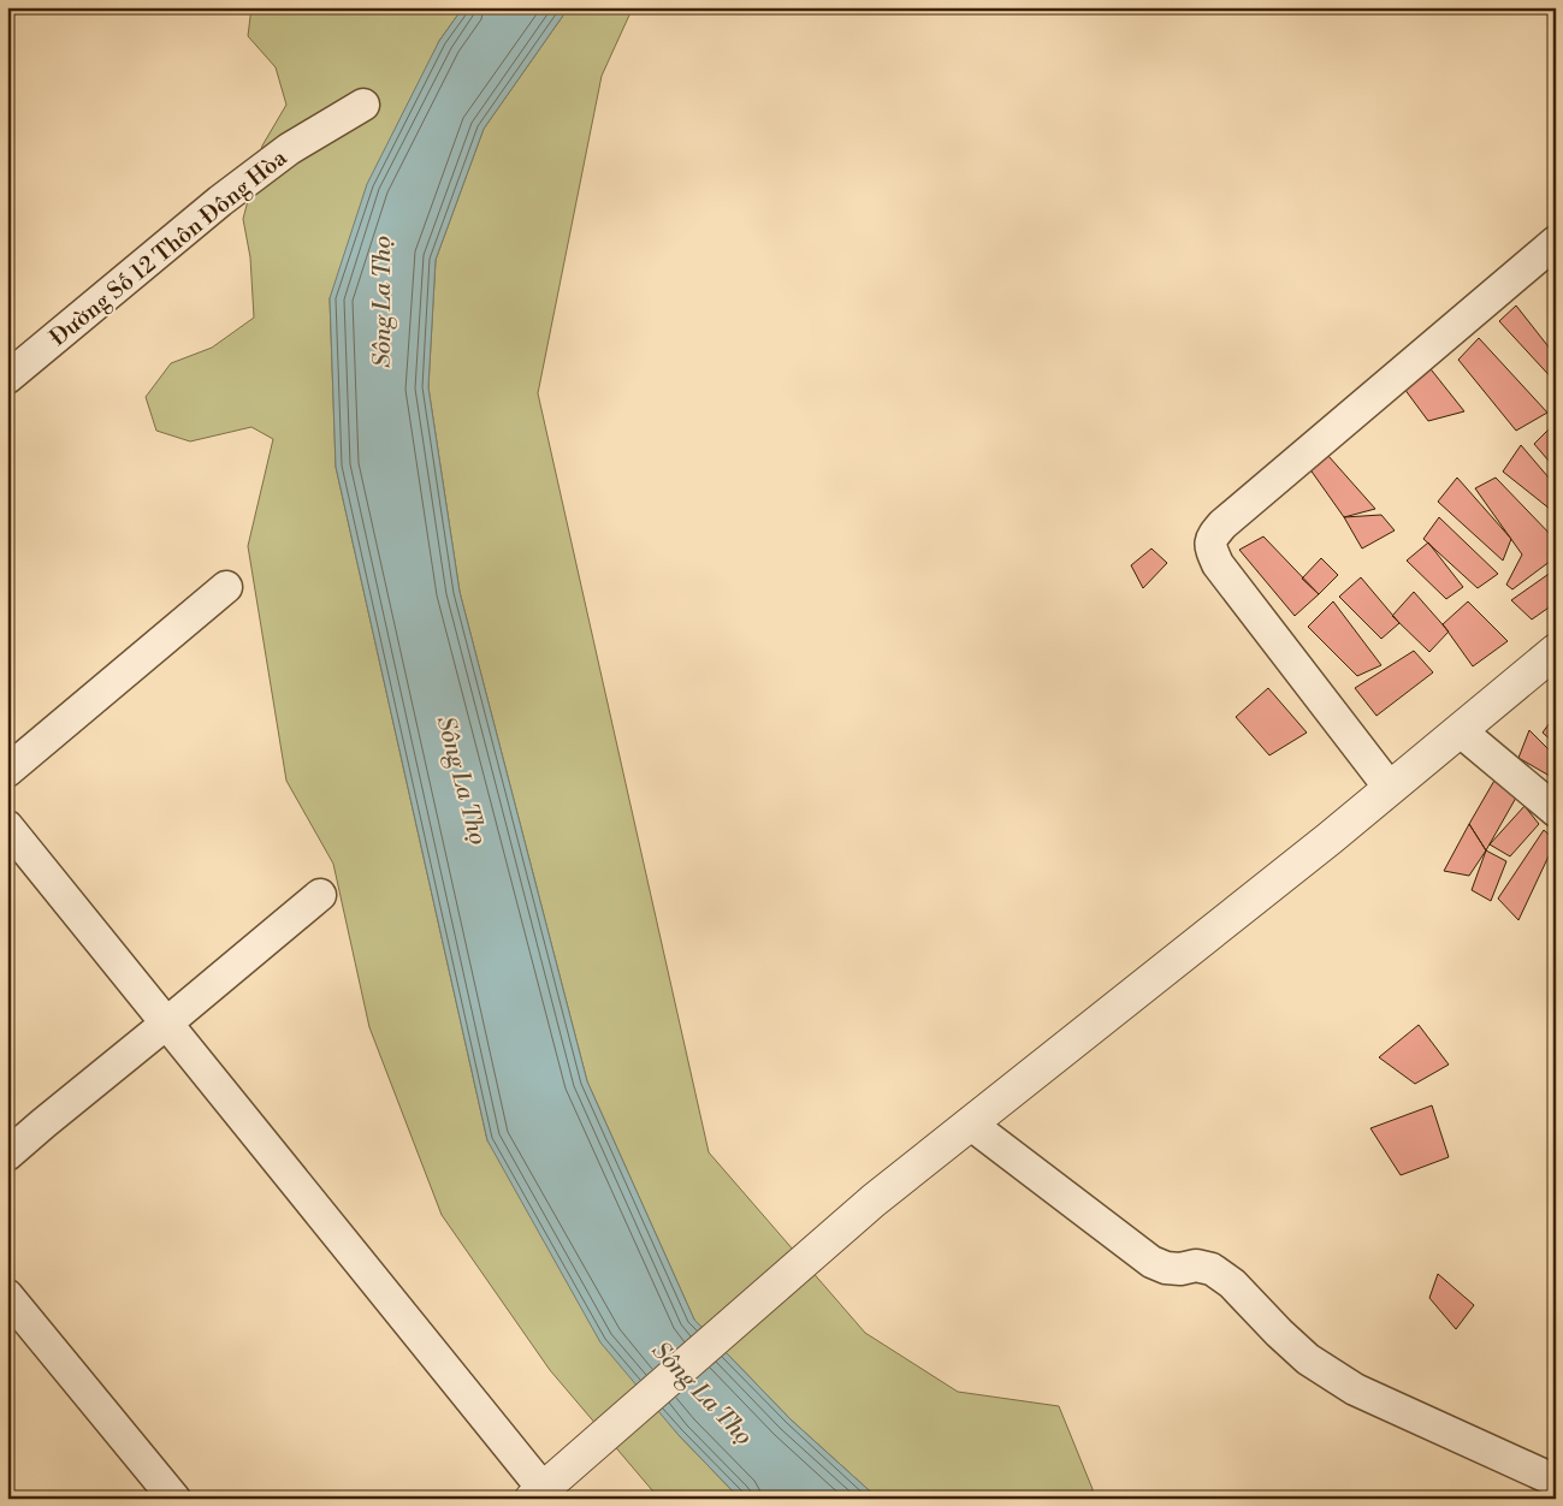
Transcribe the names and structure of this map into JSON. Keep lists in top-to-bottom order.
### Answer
{
  "streets": {
    "street": ["Đường Số 12 Thôn Đông Hòa"]
  },
  "water": ["Sông La Thọ"]
}
